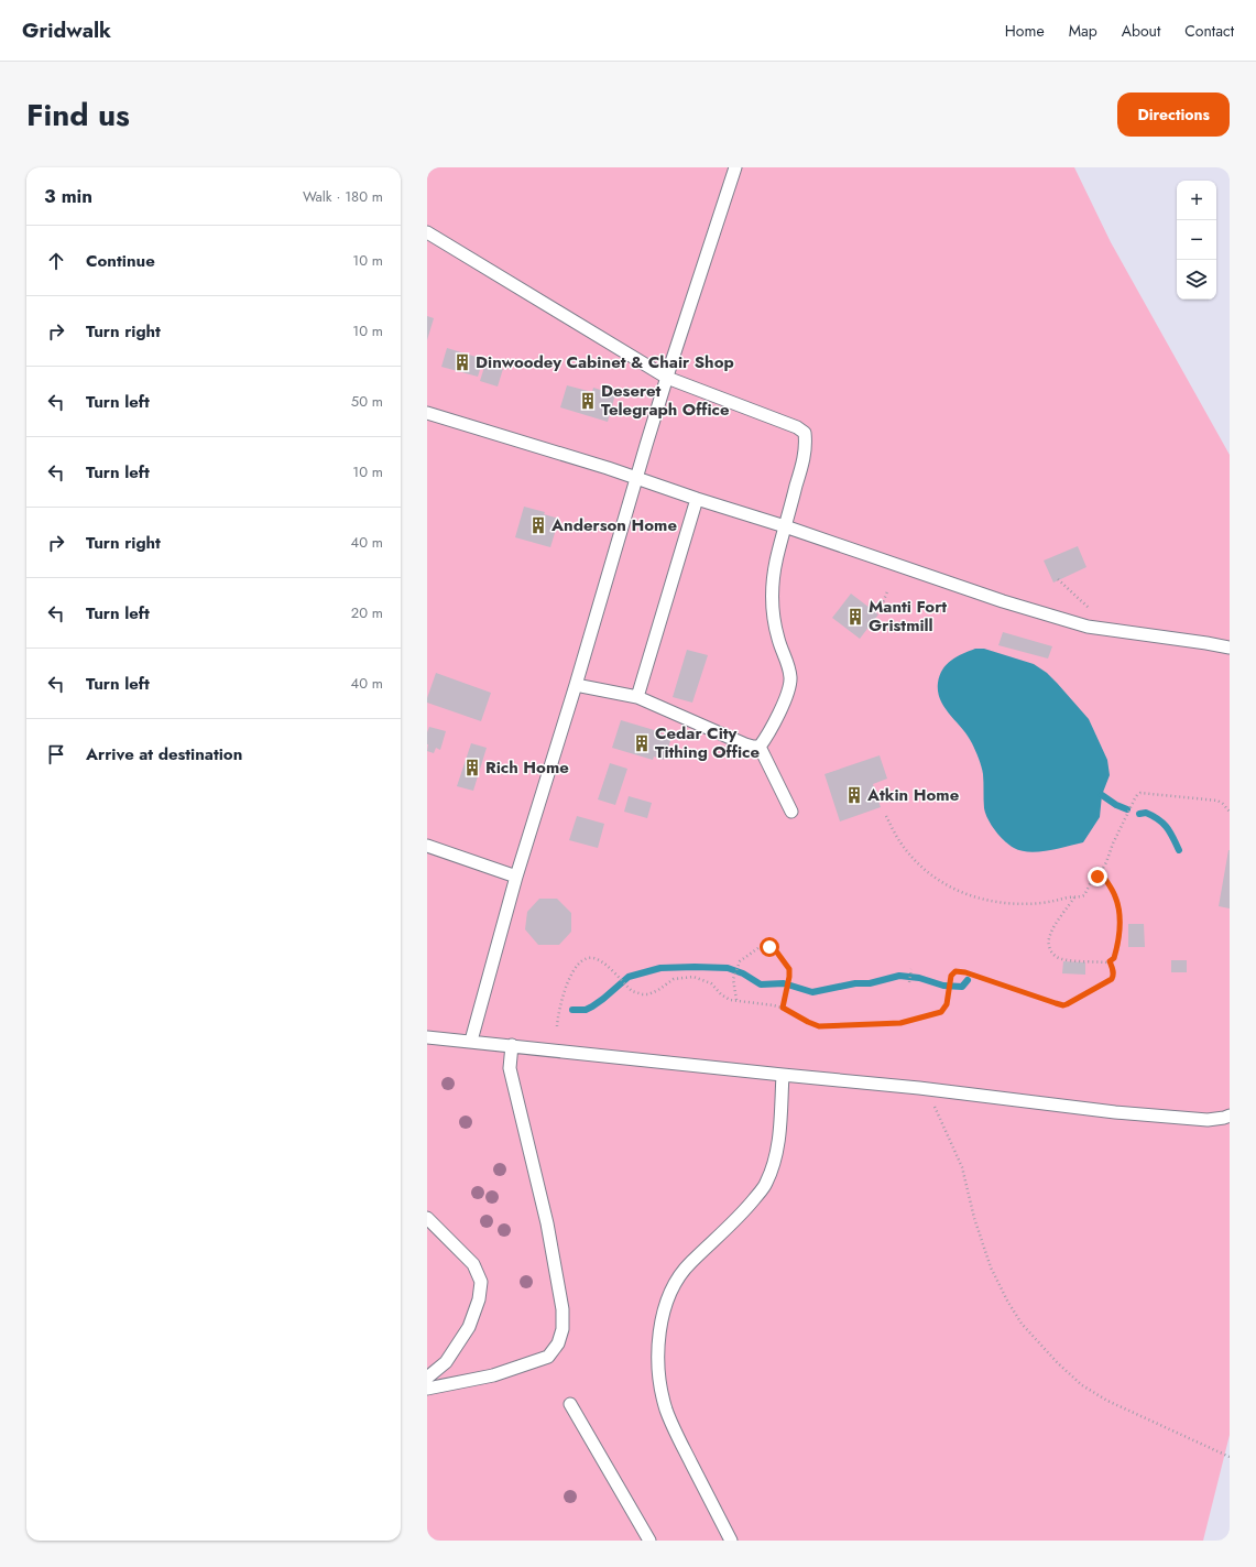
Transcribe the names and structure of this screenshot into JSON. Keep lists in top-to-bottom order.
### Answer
{
  "places": {
    "building": [
      "Dinwoodey Cabinet & Chair Shop",
      "Deseret Telegraph Office",
      "Anderson Home",
      "Manti Fort Gristmill",
      "Cedar City Tithing Office",
      "Rich Home",
      "Atkin Home"
    ]
  },
  "page": {
    "header": "Gridwalk",
    "nav": [
      "Home",
      "Map",
      "About",
      "Contact"
    ],
    "title": "Find us",
    "buttons": "Directions",
    "heading": ["3 min", "Walk · 180 m"],
    "map_buttons": ["+", "−"],
    "list": [
      ["Continue", "10 m"],
      ["Turn right", "10 m"],
      ["Turn left", "50 m"],
      ["Turn left", "10 m"],
      ["Turn right", "40 m"],
      ["Turn left", "20 m"],
      ["Turn left", "40 m"],
      "Arrive at destination"
    ]
  }
}
